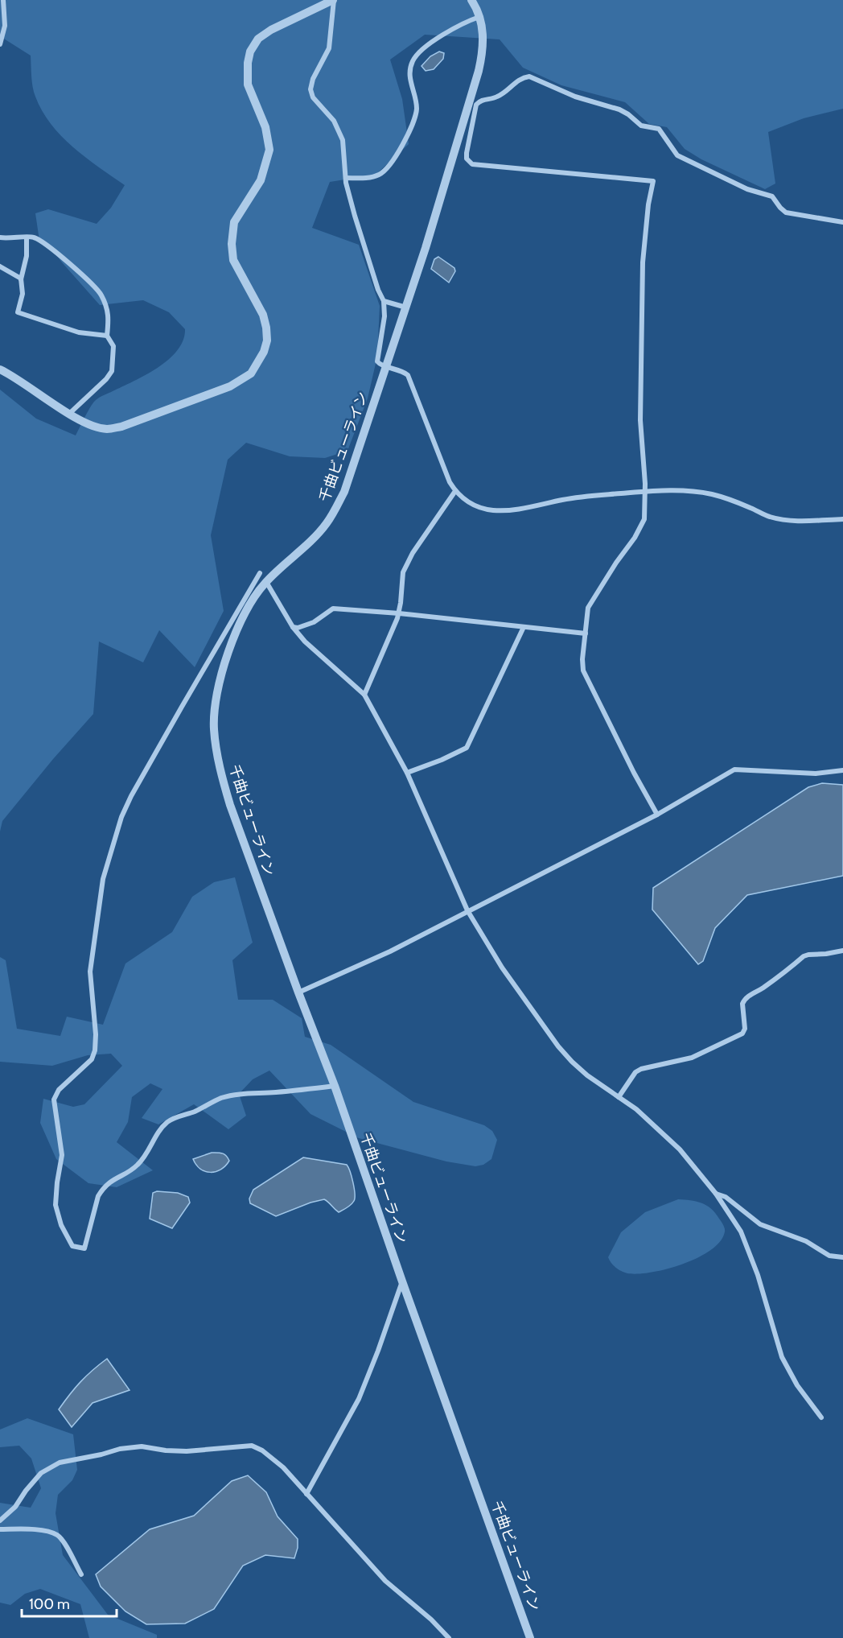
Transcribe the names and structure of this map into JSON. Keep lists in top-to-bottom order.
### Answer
{
  "streets": {
    "street": ["千曲ビューライン"]
  },
  "scale_bar": "100 m"
}
